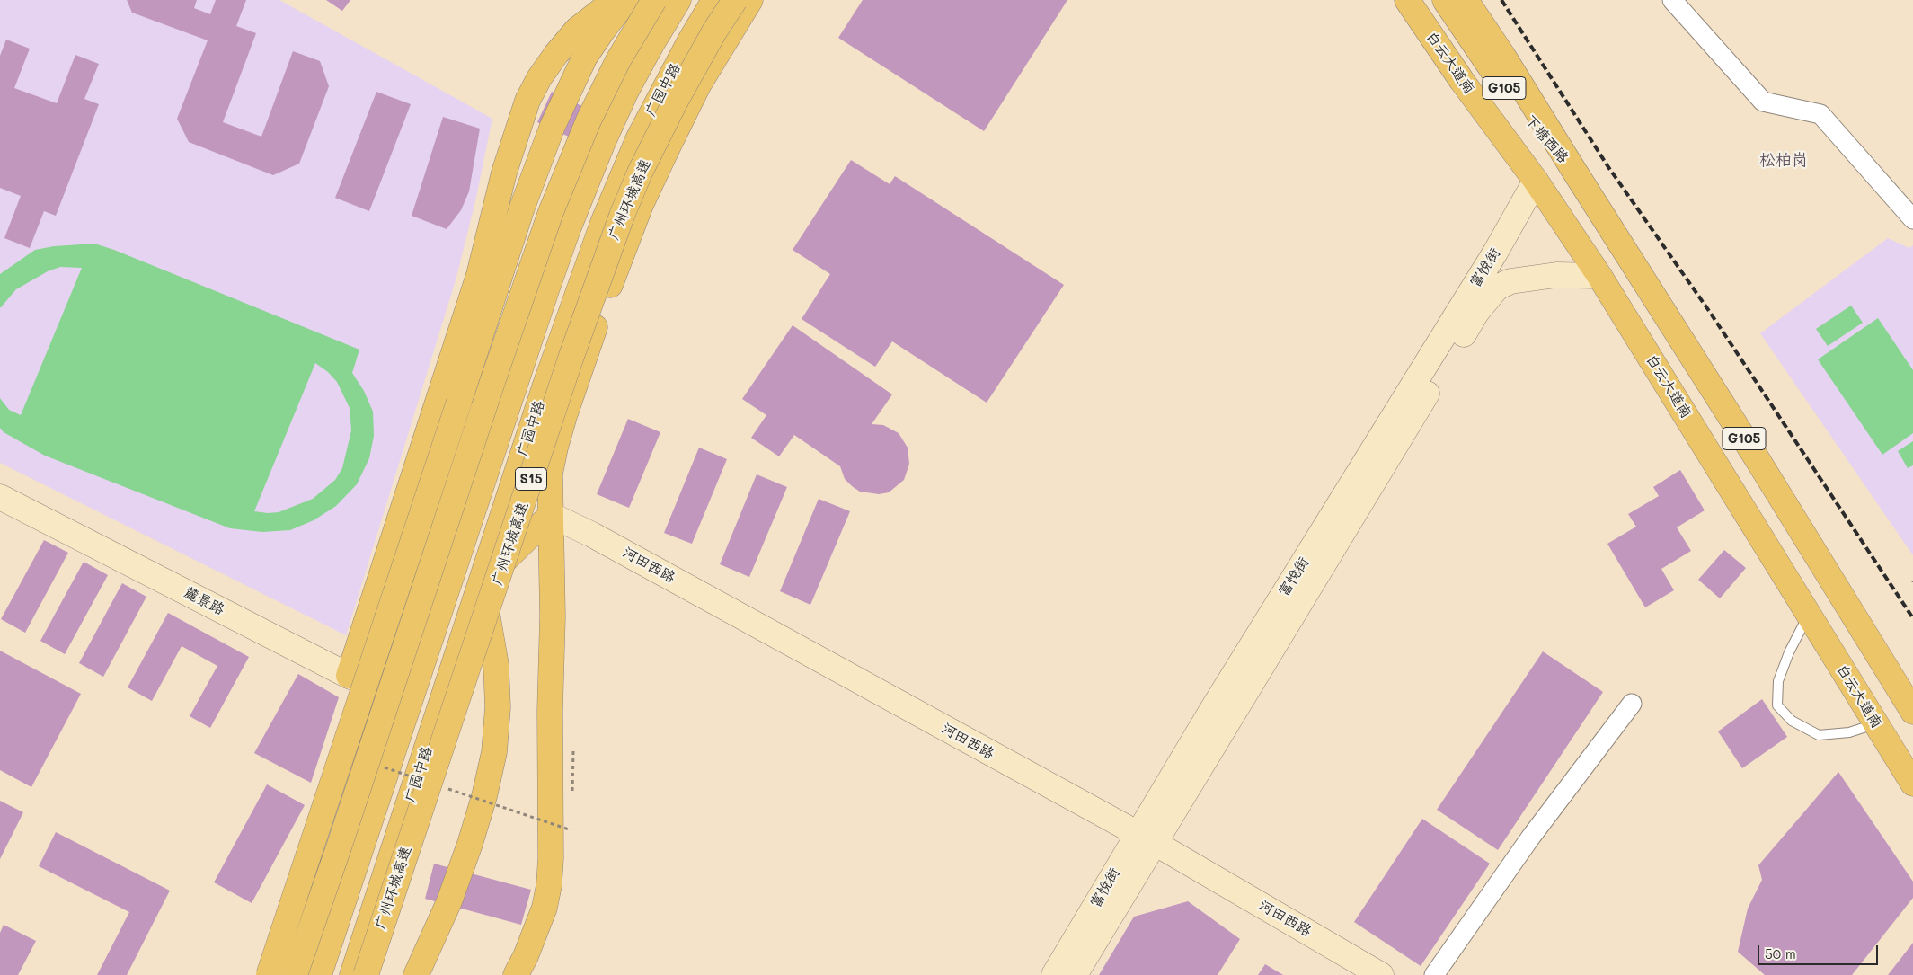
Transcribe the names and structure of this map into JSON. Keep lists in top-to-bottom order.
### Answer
{
  "streets": {
    "main road": [
      "白云大道南",
      "G105",
      "广园中路",
      "下塘西路",
      "广州环城高速",
      "S15"
    ],
    "street": ["富悦街", "河田西路", "麓景路"]
  },
  "crossings": [
    ["白云大道南", "下塘西路"],
    ["白云大道南", "富悦街"],
    ["G105", "下塘西路"],
    ["广园中路", "麓景路"],
    ["下塘西路", "富悦街"],
    ["富悦街", "河田西路"]
  ],
  "districts": ["松柏岗"],
  "scale_bar": "50 m"
}
